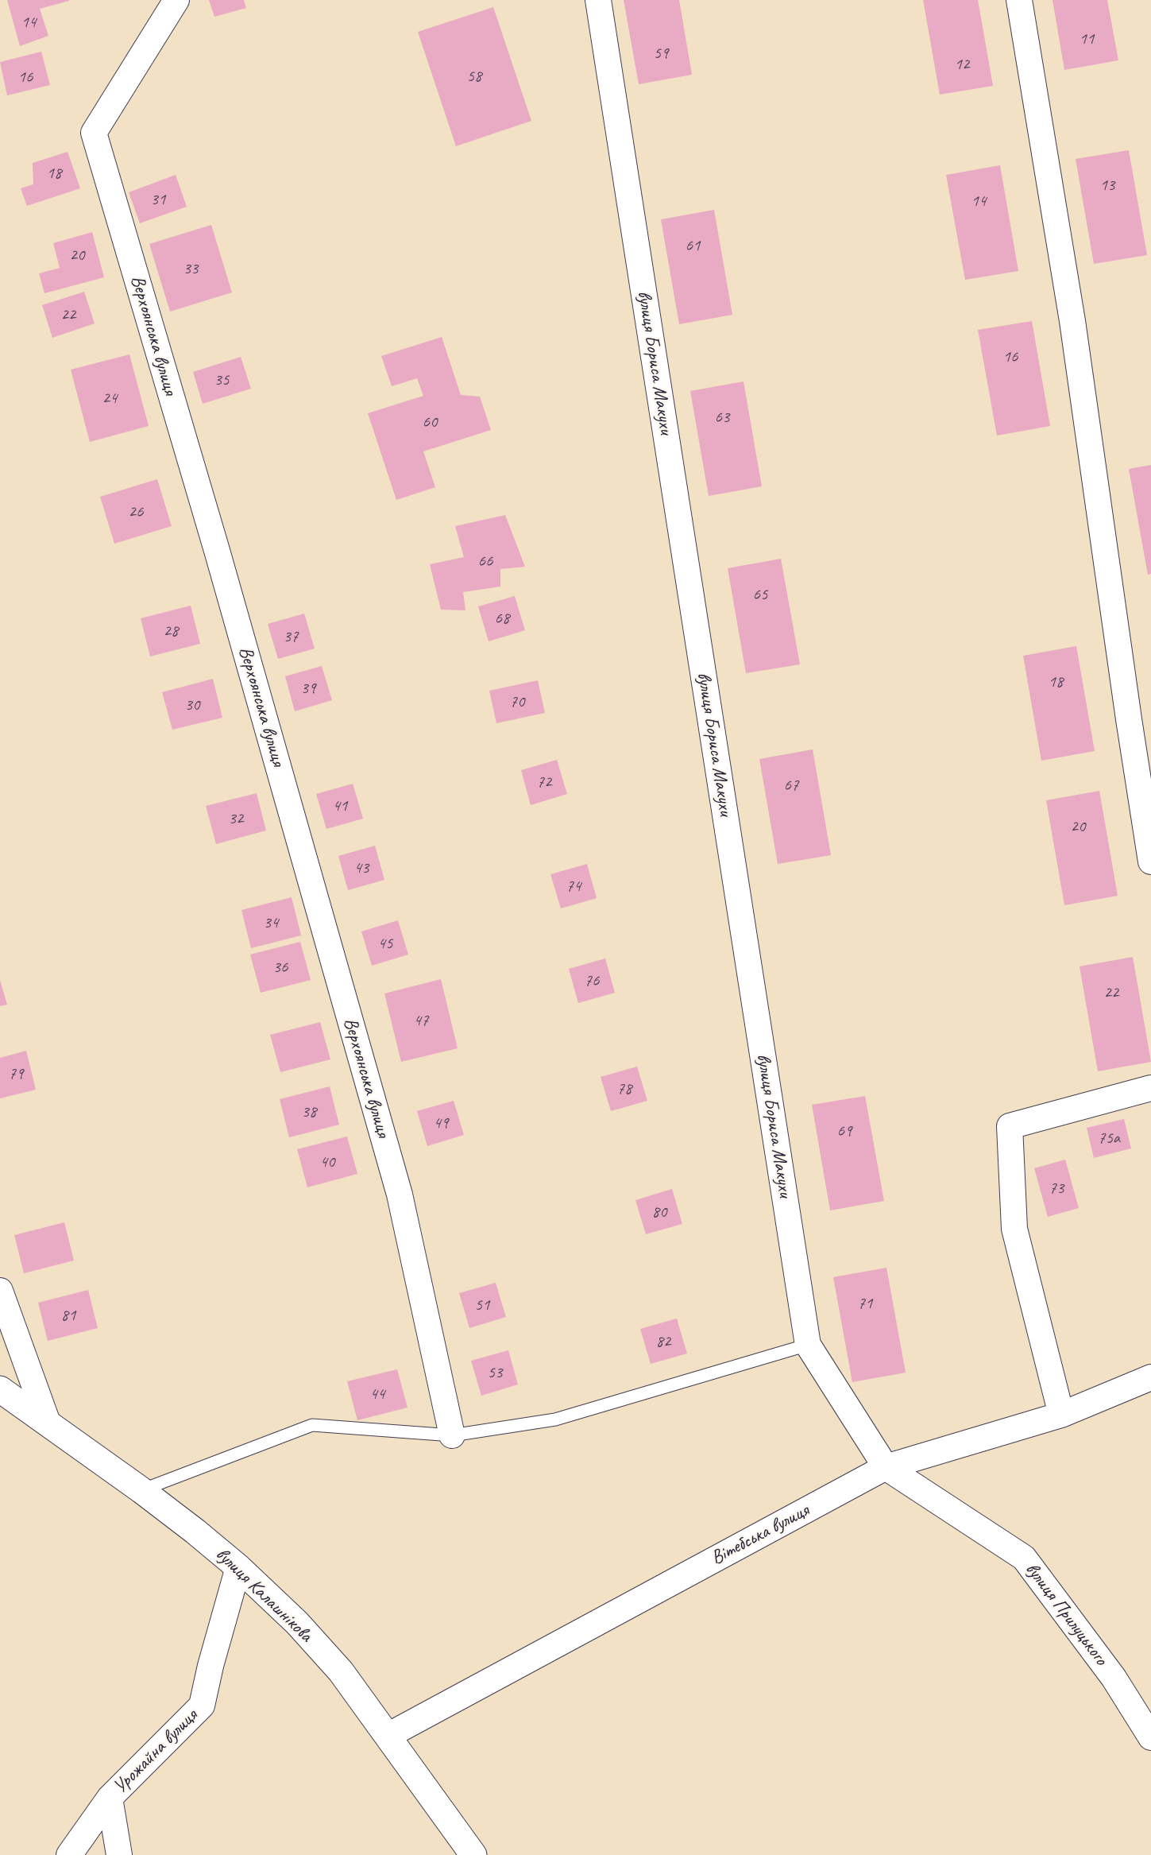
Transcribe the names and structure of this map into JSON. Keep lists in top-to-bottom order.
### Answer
{
  "streets": {
    "street": [
      "Верхоянська вулиця",
      "вулиця Бориса Макухи",
      "Вітебська вулиця",
      "вулиця Калашнікова",
      "вулиця Прилуцького",
      "Урожайна вулиця"
    ]
  },
  "crossings": [
    ["вулиця Бориса Макухи", "Вітебська вулиця"],
    ["вулиця Бориса Макухи", "вулиця Прилуцького"],
    ["Вітебська вулиця", "вулиця Калашнікова"],
    ["Вітебська вулиця", "вулиця Прилуцького"],
    ["вулиця Калашнікова", "Урожайна вулиця"]
  ],
  "house_numbers": [
    "14",
    "11",
    "59",
    "12",
    "58",
    "16",
    "18",
    "13",
    "31",
    "14",
    "61",
    "20",
    "33",
    "22",
    "16",
    "35",
    "24",
    "63",
    "60",
    "26",
    "66",
    "65",
    "68",
    "28",
    "37",
    "18",
    "39",
    "70",
    "30",
    "72",
    "67",
    "41",
    "32",
    "20",
    "43",
    "74",
    "34",
    "45",
    "36",
    "76",
    "22",
    "47",
    "79",
    "78",
    "38",
    "49",
    "69",
    "75а",
    "40",
    "73",
    "80",
    "71",
    "51",
    "81",
    "82",
    "53",
    "44"
  ]
}
